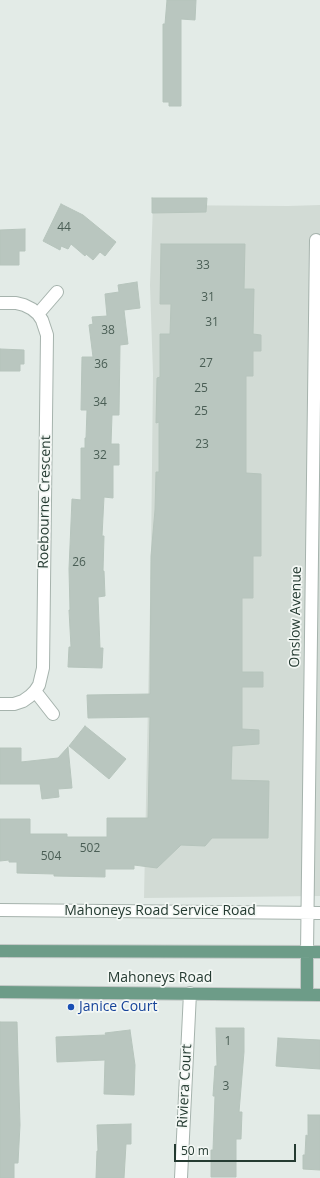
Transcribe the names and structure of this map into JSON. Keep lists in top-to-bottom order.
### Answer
{
  "streets": {
    "main road": ["Onslow Avenue", "Mahoneys Road"],
    "street": ["Roebourne Crescent", "Mahoneys Road Service Road", "Riviera Court"]
  },
  "crossings": [
    ["Onslow Avenue", "Mahoneys Road Service Road"],
    ["Onslow Avenue", "Mahoneys Road"],
    ["Mahoneys Road", "Riviera Court"]
  ],
  "places": ["Janice Court"],
  "house_numbers": [
    "44",
    "33",
    "31",
    "31",
    "38",
    "27",
    "36",
    "25",
    "34",
    "25",
    "23",
    "32",
    "26",
    "502",
    "504",
    "1",
    "3"
  ],
  "scale_bar": "50 m"
}
